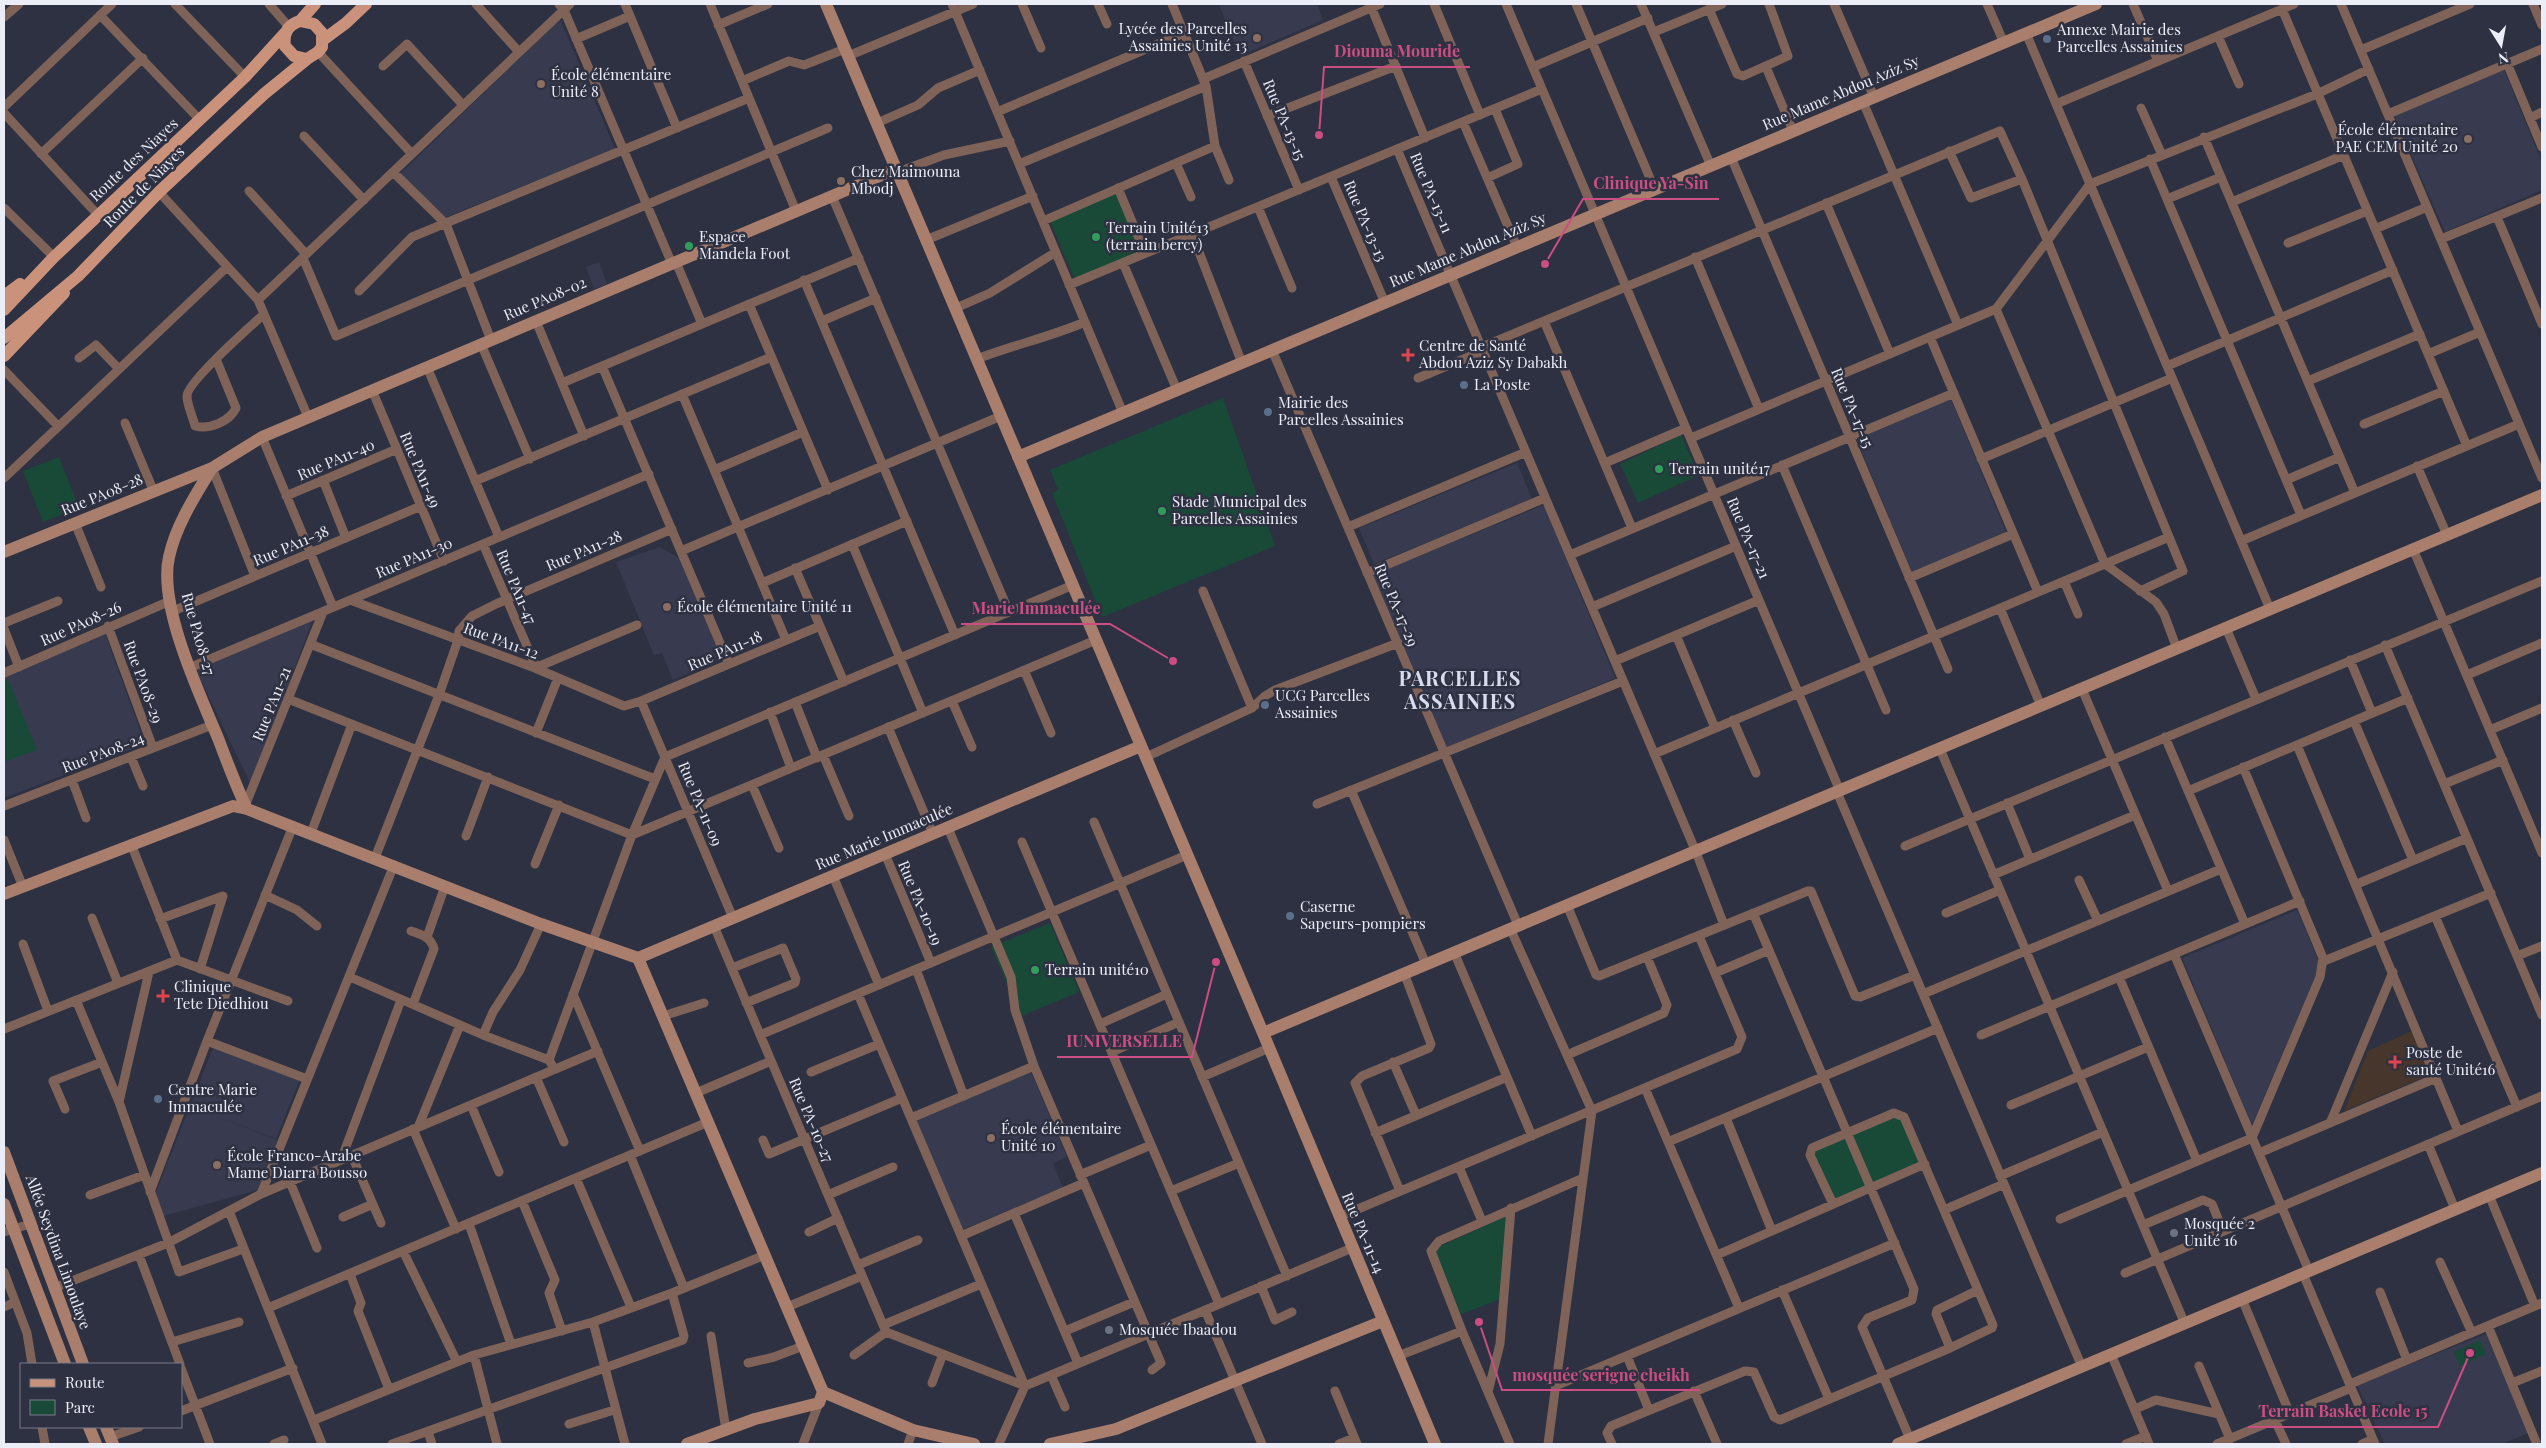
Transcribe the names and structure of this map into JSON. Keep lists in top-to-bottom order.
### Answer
{
  "streets": {
    "main road": ["Route des Niayes", "Route de Niayes"],
    "street": [
      "Rue Mame Abdou Aziz Sy",
      "Rue PA-13-15",
      "Rue PA-13-11",
      "Rue PA-13-13",
      "Rue PA08-02",
      "Rue PA-17-15",
      "Rue PA11-40",
      "Rue PA11-49",
      "Rue PA08-28",
      "Rue PA-17-21",
      "Rue PA11-38",
      "Rue PA11-28",
      "Rue PA11-30",
      "Rue PA11-47",
      "Rue PA-17-29",
      "Rue PA08-26",
      "Rue PA08-27",
      "Rue PA11-12",
      "Rue PA11-18",
      "Rue PA08-29",
      "Rue PA11-21",
      "Rue PA08-24",
      "Rue PA-11-09",
      "Rue Marie Immaculée",
      "Rue PA-10-19",
      "Rue PA-10-27",
      "Rue PA-11-14",
      "Allée Seydina Limoulaye"
    ]
  },
  "crossings": [
    ["Rue Mame Abdou Aziz Sy", "Rue PA-13-11"],
    ["Rue Mame Abdou Aziz Sy", "Rue PA-13-13"],
    ["Rue Mame Abdou Aziz Sy", "Rue PA-17-15"],
    ["Rue Mame Abdou Aziz Sy", "Rue PA-17-21"],
    ["Rue Mame Abdou Aziz Sy", "Rue PA-17-29"],
    ["Rue Mame Abdou Aziz Sy", "Rue PA-11-14"],
    ["Route des Niayes", "Route de Niayes"],
    ["Rue PA08-02", "Rue PA11-49"],
    ["Rue PA08-02", "Rue PA08-28"],
    ["Rue PA08-02", "Rue PA08-27"],
    ["Rue PA08-02", "Rue PA-11-14"],
    ["Rue PA11-40", "Rue PA11-49"],
    ["Rue PA11-49", "Rue PA11-38"],
    ["Rue PA11-49", "Rue PA11-30"],
    ["Rue PA08-28", "Rue PA08-27"],
    ["Rue PA11-38", "Rue PA08-26"],
    ["Rue PA11-38", "Rue PA08-27"],
    ["Rue PA11-28", "Rue PA11-47"],
    ["Rue PA11-28", "Rue PA11-12"],
    ["Rue PA11-30", "Rue PA11-47"],
    ["Rue PA11-30", "Rue PA08-27"],
    ["Rue PA11-30", "Rue PA11-12"],
    ["Rue PA11-30", "Rue PA11-21"],
    ["Rue PA11-47", "Rue PA11-12"],
    ["Rue PA08-26", "Rue PA08-27"],
    ["Rue PA08-26", "Rue PA08-29"],
    ["Rue PA08-27", "Rue PA11-21"],
    ["Rue PA08-27", "Rue PA08-24"],
    ["Rue PA11-12", "Rue PA11-18"],
    ["Rue PA11-12", "Rue PA-11-09"],
    ["Rue PA11-18", "Rue PA-11-09"],
    ["Rue PA08-29", "Rue PA08-24"],
    ["Rue PA-11-09", "Rue Marie Immaculée"],
    ["Rue Marie Immaculée", "Rue PA-10-19"],
    ["Rue Marie Immaculée", "Rue PA-10-27"],
    ["Rue Marie Immaculée", "Rue PA-11-14"]
  ],
  "districts": ["PARCELLES ASSAINIES"],
  "places": {
    "other": [
      "Lycée des Parcelles Assainies Unité 13",
      "Annexe Mairie des Parcelles Assainies",
      "École élémentaire Unité 8",
      "Diouma Mouride",
      "École élémentaire PAE CEM Unité 20",
      "Chez Maimouna Mbodj",
      "Terrain Unité13 (terrain bercy)",
      "Espace Mandela Foot",
      "Clinique Ya-Sin",
      "La Poste",
      "Mairie des Parcelles Assainies",
      "Terrain unité17",
      "Stade Municipal des Parcelles Assainies",
      "École élémentaire Unité 11",
      "Marie Immaculée",
      "UCG Parcelles Assainies",
      "Caserne Sapeurs-pompiers",
      "IUNIVERSELLE",
      "Terrain unité10",
      "Centre Marie Immaculée",
      "École élémentaire Unité 10",
      "École Franco-Arabe Mame Diarra Bousso",
      "Mosquée 2 Unité 16",
      "mosquée serigne cheikh",
      "Mosquée Ibaadou",
      "Terrain Basket Ecole 15"
    ],
    "health": ["Centre de Santé Abdou Aziz Sy Dabakh", "Clinique Tete Diedhiou", "Poste de santé Unité16"]
  },
  "legend": ["Route", "Parc"],
  "north": "bottom"
}
